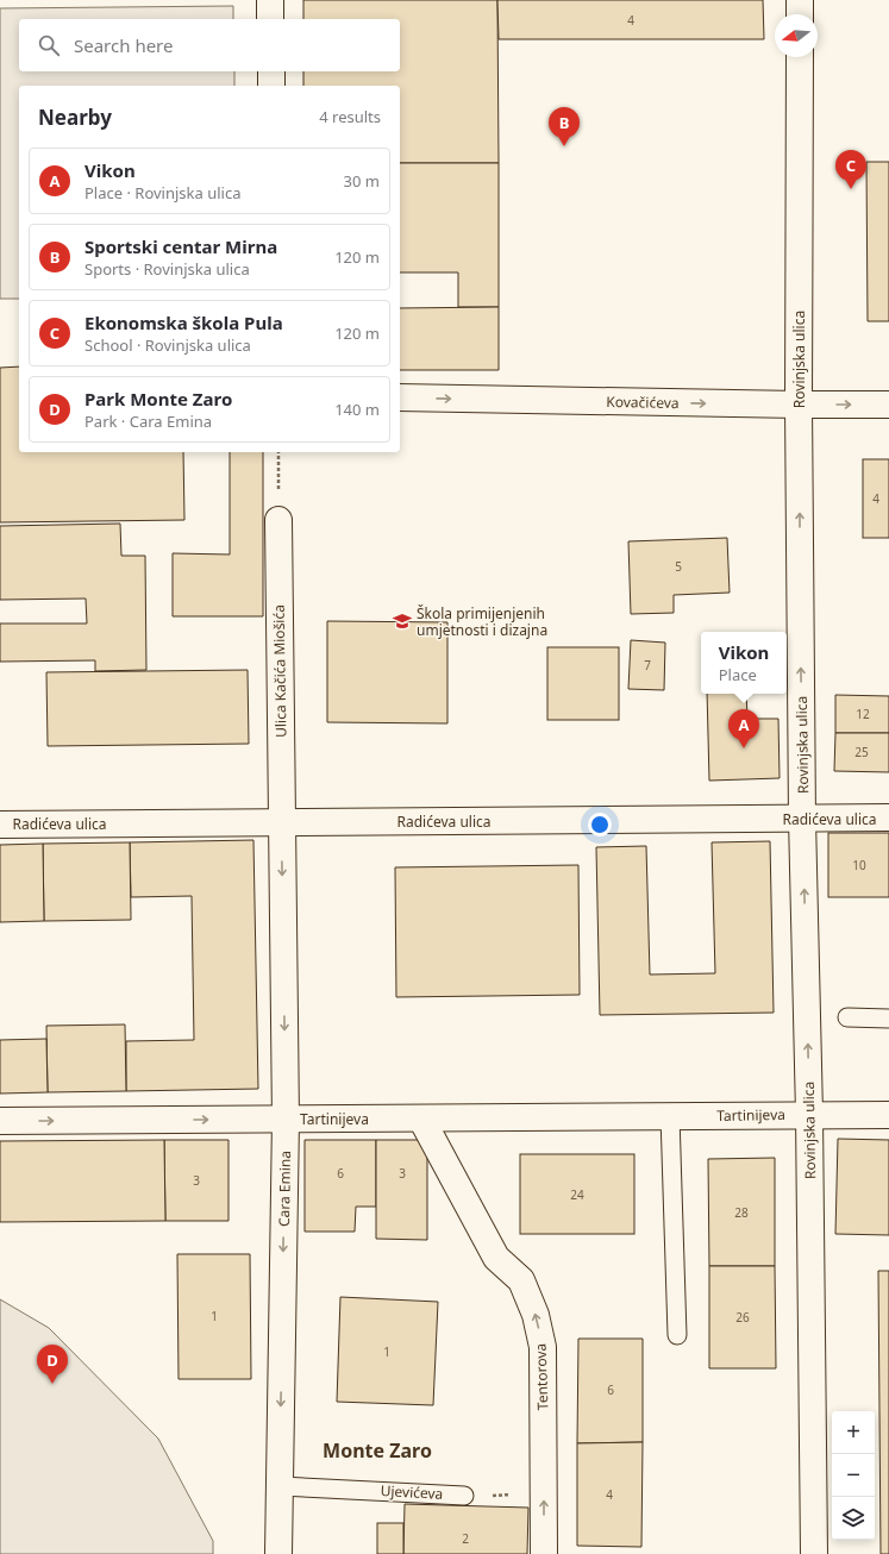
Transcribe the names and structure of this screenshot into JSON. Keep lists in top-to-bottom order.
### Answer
{
  "streets": {
    "street": [
      "Rovinjska ulica",
      "Kovačićeva",
      "Ulica Kačića Miošića",
      "Radićeva ulica",
      "Tartinijeva",
      "Cara Emina",
      "Tentorova"
    ],
    "lane": ["Ujevićeva"]
  },
  "crossings": [
    ["Rovinjska ulica", "Kovačićeva"],
    ["Rovinjska ulica", "Radićeva ulica"],
    ["Rovinjska ulica", "Tartinijeva"],
    ["Ulica Kačića Miošića", "Radićeva ulica"],
    ["Ulica Kačića Miošića", "Cara Emina"],
    ["Radićeva ulica", "Cara Emina"],
    ["Tartinijeva", "Cara Emina"],
    ["Tartinijeva", "Tentorova"],
    ["Cara Emina", "Ujevićeva"],
    ["Tentorova", "Ujevićeva"]
  ],
  "one_way": [
    "Rovinjska ulica",
    "Kovačićeva",
    "Cara Emina",
    "Tentorova"
  ],
  "districts": ["Monte Zaro"],
  "places": {
    "school or university": ["Škola primijenjenih umjetnosti i dizajna"]
  },
  "house_numbers": [
    "4",
    "4",
    "5",
    "7",
    "12",
    "25",
    "10",
    "6",
    "3",
    "3",
    "24",
    "28",
    "1",
    "26",
    "1",
    "6",
    "4",
    "2"
  ],
  "north": "left",
  "page": {
    "search": "Search here",
    "heading": ["Nearby", "4 results"],
    "pins": [
      "B",
      "C",
      "A",
      "D"
    ],
    "list": [
      {
        "mark": "A",
        "name": "Vikon",
        "note": "Place · Rovinjska ulica",
        "value": "30 m"
      },
      {
        "mark": "B",
        "name": "Sportski centar Mirna",
        "note": "Sports · Rovinjska ulica",
        "value": "120 m"
      },
      {
        "mark": "C",
        "name": "Ekonomska škola Pula",
        "note": "School · Rovinjska ulica",
        "value": "120 m"
      },
      {
        "mark": "D",
        "name": "Park Monte Zaro",
        "note": "Park · Cara Emina",
        "value": "140 m"
      }
    ],
    "popup": ["Vikon", "Place"],
    "map_buttons": ["+", "−"]
  }
}
